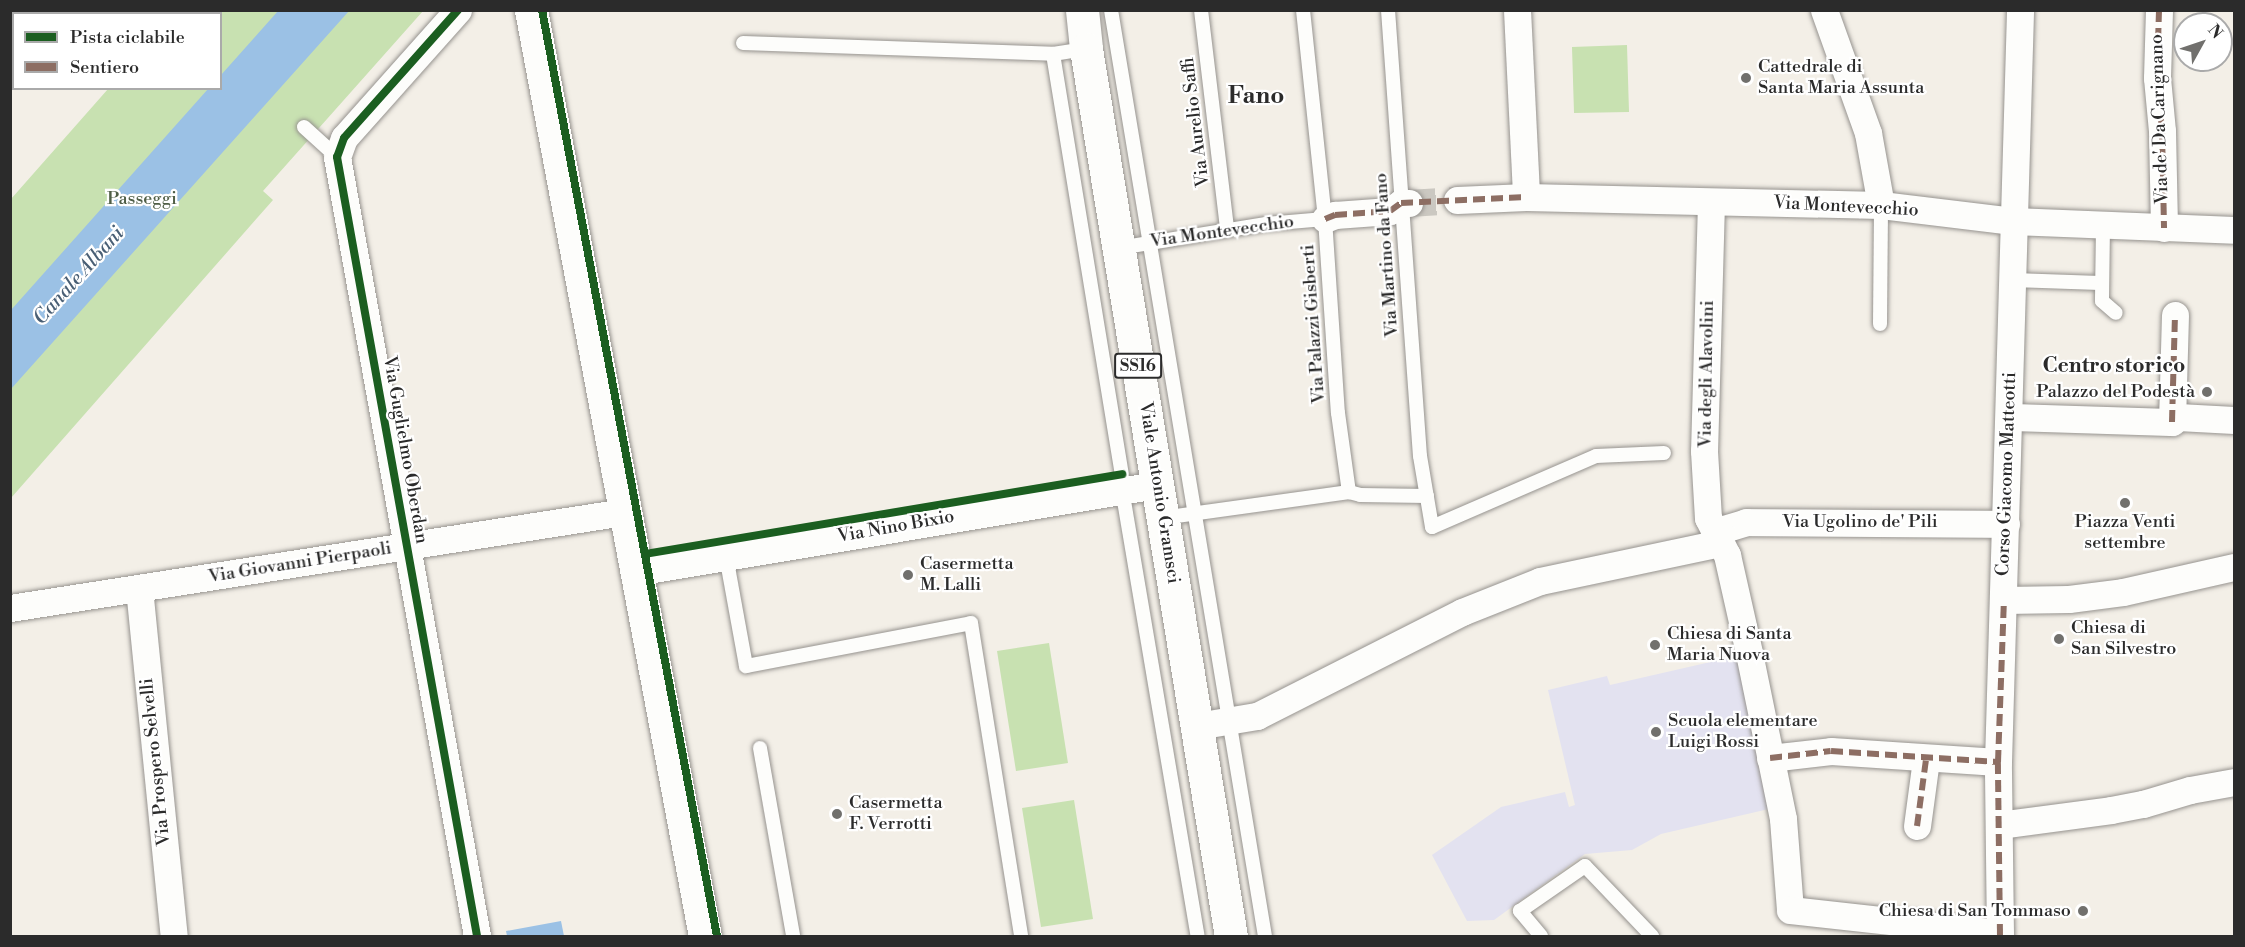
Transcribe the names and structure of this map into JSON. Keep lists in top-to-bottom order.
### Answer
{
  "streets": {
    "main road": ["SS16", "Viale Antonio Gramsci"],
    "street": [
      "Via de' Da Carignano",
      "Via Montevecchio",
      "Via degli Alavolini",
      "Via Guglielmo Oberdan",
      "Corso Giacomo Matteotti",
      "Via Ugolino de' Pili",
      "Via Nino Bixio",
      "Via Giovanni Pierpaoli",
      "Via Prospero Selvelli"
    ],
    "lane": ["Via Aurelio Saffi", "Via Martino da Fano", "Via Palazzi Gisberti"]
  },
  "crossings": [
    ["Via de' Da Carignano", "Via Montevecchio"],
    ["Via Aurelio Saffi", "Via Montevecchio"],
    ["Via Montevecchio", "Via Palazzi Gisberti"],
    ["Via Montevecchio", "Via degli Alavolini"],
    ["Via Montevecchio", "Corso Giacomo Matteotti"],
    ["Via Montevecchio", "Viale Antonio Gramsci"],
    ["Via degli Alavolini", "Corso Giacomo Matteotti"],
    ["Via degli Alavolini", "Via Ugolino de' Pili"],
    ["Via Guglielmo Oberdan", "Via Giovanni Pierpaoli"],
    ["Corso Giacomo Matteotti", "Via Ugolino de' Pili"],
    ["Viale Antonio Gramsci", "Via Ugolino de' Pili"],
    ["Viale Antonio Gramsci", "Via Nino Bixio"],
    ["Via Giovanni Pierpaoli", "Via Prospero Selvelli"]
  ],
  "districts": ["Fano", "Centro storico"],
  "water": ["Canale Albani"],
  "parks": ["Passeggi"],
  "places": [
    "Cattedrale di Santa Maria Assunta",
    "Palazzo del Podestà",
    "Piazza Venti settembre",
    "Casermetta M. Lalli",
    "Chiesa di San Silvestro",
    "Chiesa di Santa Maria Nuova",
    "Scuola elementare Luigi Rossi",
    "Casermetta F. Verrotti",
    "Chiesa di San Tommaso"
  ],
  "legend": ["Pista ciclabile", "Sentiero"],
  "north": "top right"
}
